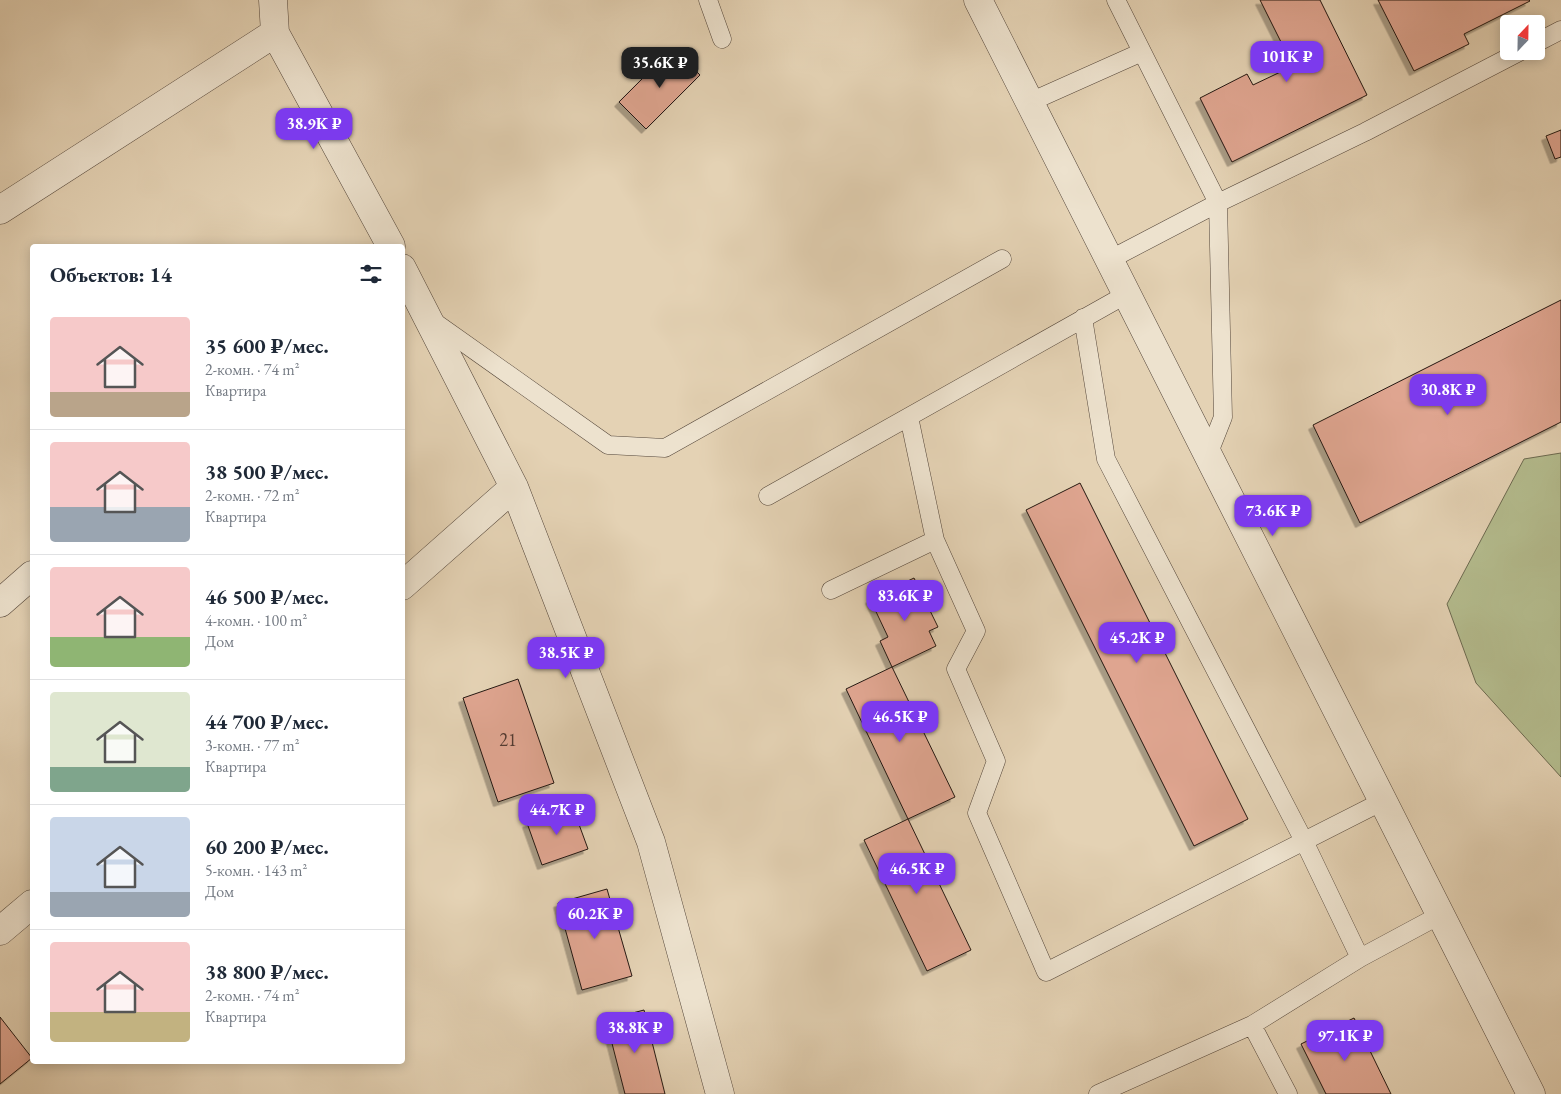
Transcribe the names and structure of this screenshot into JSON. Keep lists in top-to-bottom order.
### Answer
{
  "house_numbers": ["21"],
  "north": "top",
  "page": {
    "price": [
      "101K ₽",
      "35.6K ₽",
      "38.9K ₽",
      "30.8K ₽",
      "73.6K ₽",
      "83.6K ₽",
      "45.2K ₽",
      "38.5K ₽",
      "46.5K ₽",
      "44.7K ₽",
      "46.5K ₽",
      "60.2K ₽",
      "38.8K ₽",
      "97.1K ₽"
    ],
    "heading": "Объектов: 14",
    "list": [
      {
        "name": "35 600 ₽/мес.",
        "note": "2-комн. · 74 m² · Квартира"
      },
      {
        "name": "38 500 ₽/мес.",
        "note": "2-комн. · 72 m² · Квартира"
      },
      {
        "name": "46 500 ₽/мес.",
        "note": "4-комн. · 100 m² · Дом"
      },
      {
        "name": "44 700 ₽/мес.",
        "note": "3-комн. · 77 m² · Квартира"
      },
      {
        "name": "60 200 ₽/мес.",
        "note": "5-комн. · 143 m² · Дом"
      },
      {
        "name": "38 800 ₽/мес.",
        "note": "2-комн. · 74 m² · Квартира"
      }
    ]
  }
}
